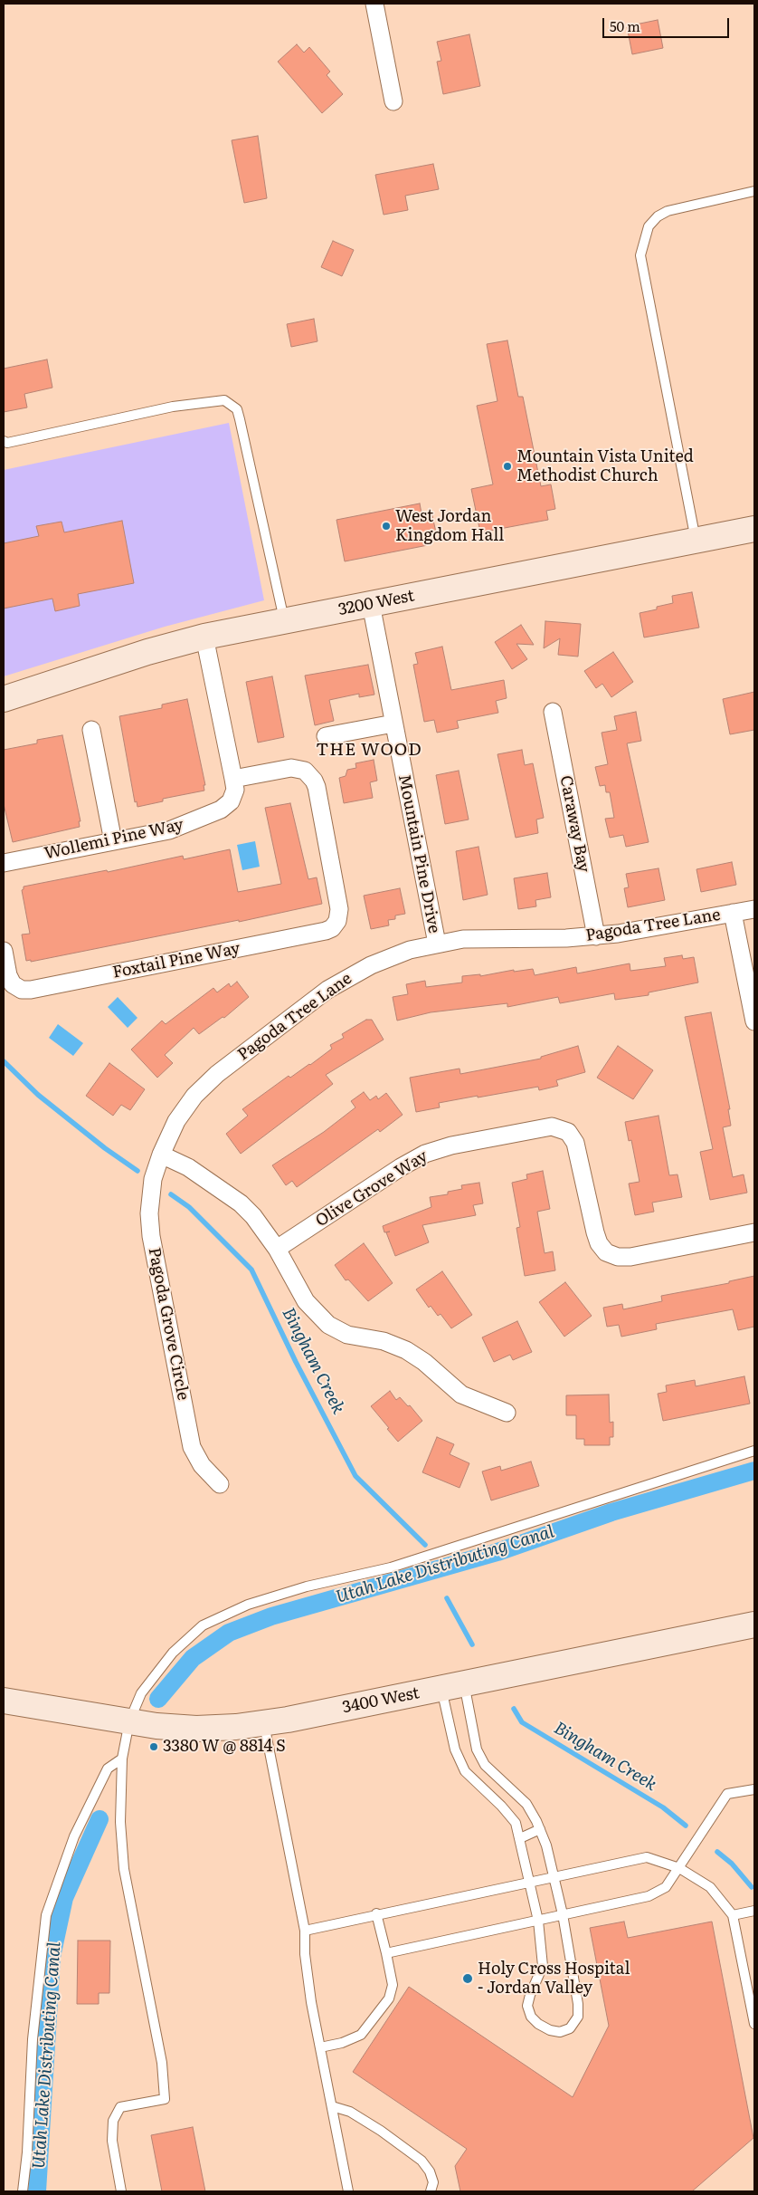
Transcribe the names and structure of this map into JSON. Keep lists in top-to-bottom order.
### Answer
{
  "streets": {
    "street": [
      "3200 West",
      "Caraway Bay",
      "Wollemi Pine Way",
      "Mountain Pine Drive",
      "Pagoda Tree Lane",
      "Foxtail Pine Way",
      "Olive Grove Way",
      "Pagoda Grove Circle",
      "3400 West"
    ]
  },
  "crossings": [
    ["3200 West", "Mountain Pine Drive"],
    ["Caraway Bay", "Pagoda Tree Lane"],
    ["Wollemi Pine Way", "Foxtail Pine Way"],
    ["Mountain Pine Drive", "Pagoda Tree Lane"],
    ["Pagoda Tree Lane", "Pagoda Grove Circle"]
  ],
  "districts": ["THE WOOD"],
  "water": ["Bingham Creek", "Utah Lake Distributing Canal"],
  "places": [
    "Mountain Vista United Methodist Church",
    "West Jordan Kingdom Hall",
    "3380 W @ 8814 S",
    "Holy Cross Hospital - Jordan Valley"
  ],
  "scale_bar": "50 m"
}
